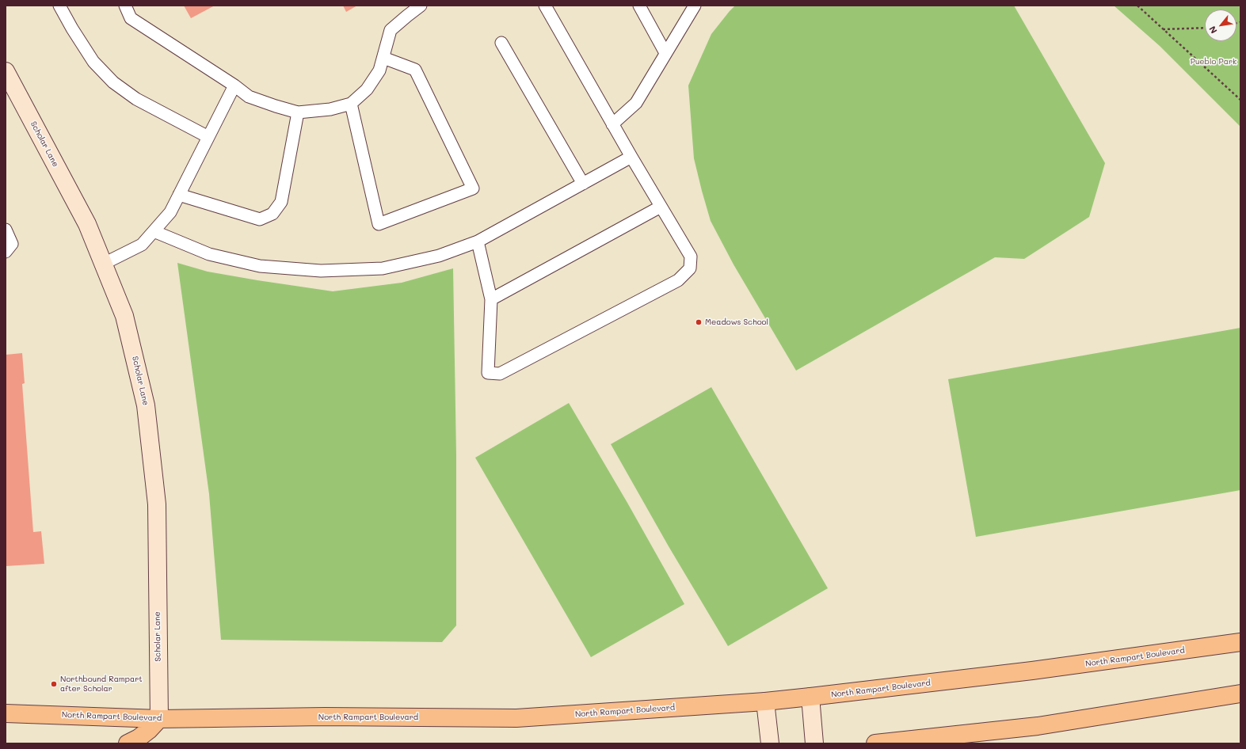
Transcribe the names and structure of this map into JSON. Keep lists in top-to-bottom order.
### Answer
{
  "streets": {
    "main road": ["North Rampart Boulevard"],
    "street": ["Scholar Lane"]
  },
  "crossings": [
    ["Scholar Lane", "North Rampart Boulevard"]
  ],
  "parks": ["Pueblo Park"],
  "places": ["Meadows School", "Northbound Rampart after Scholar"],
  "north": "bottom left"
}
